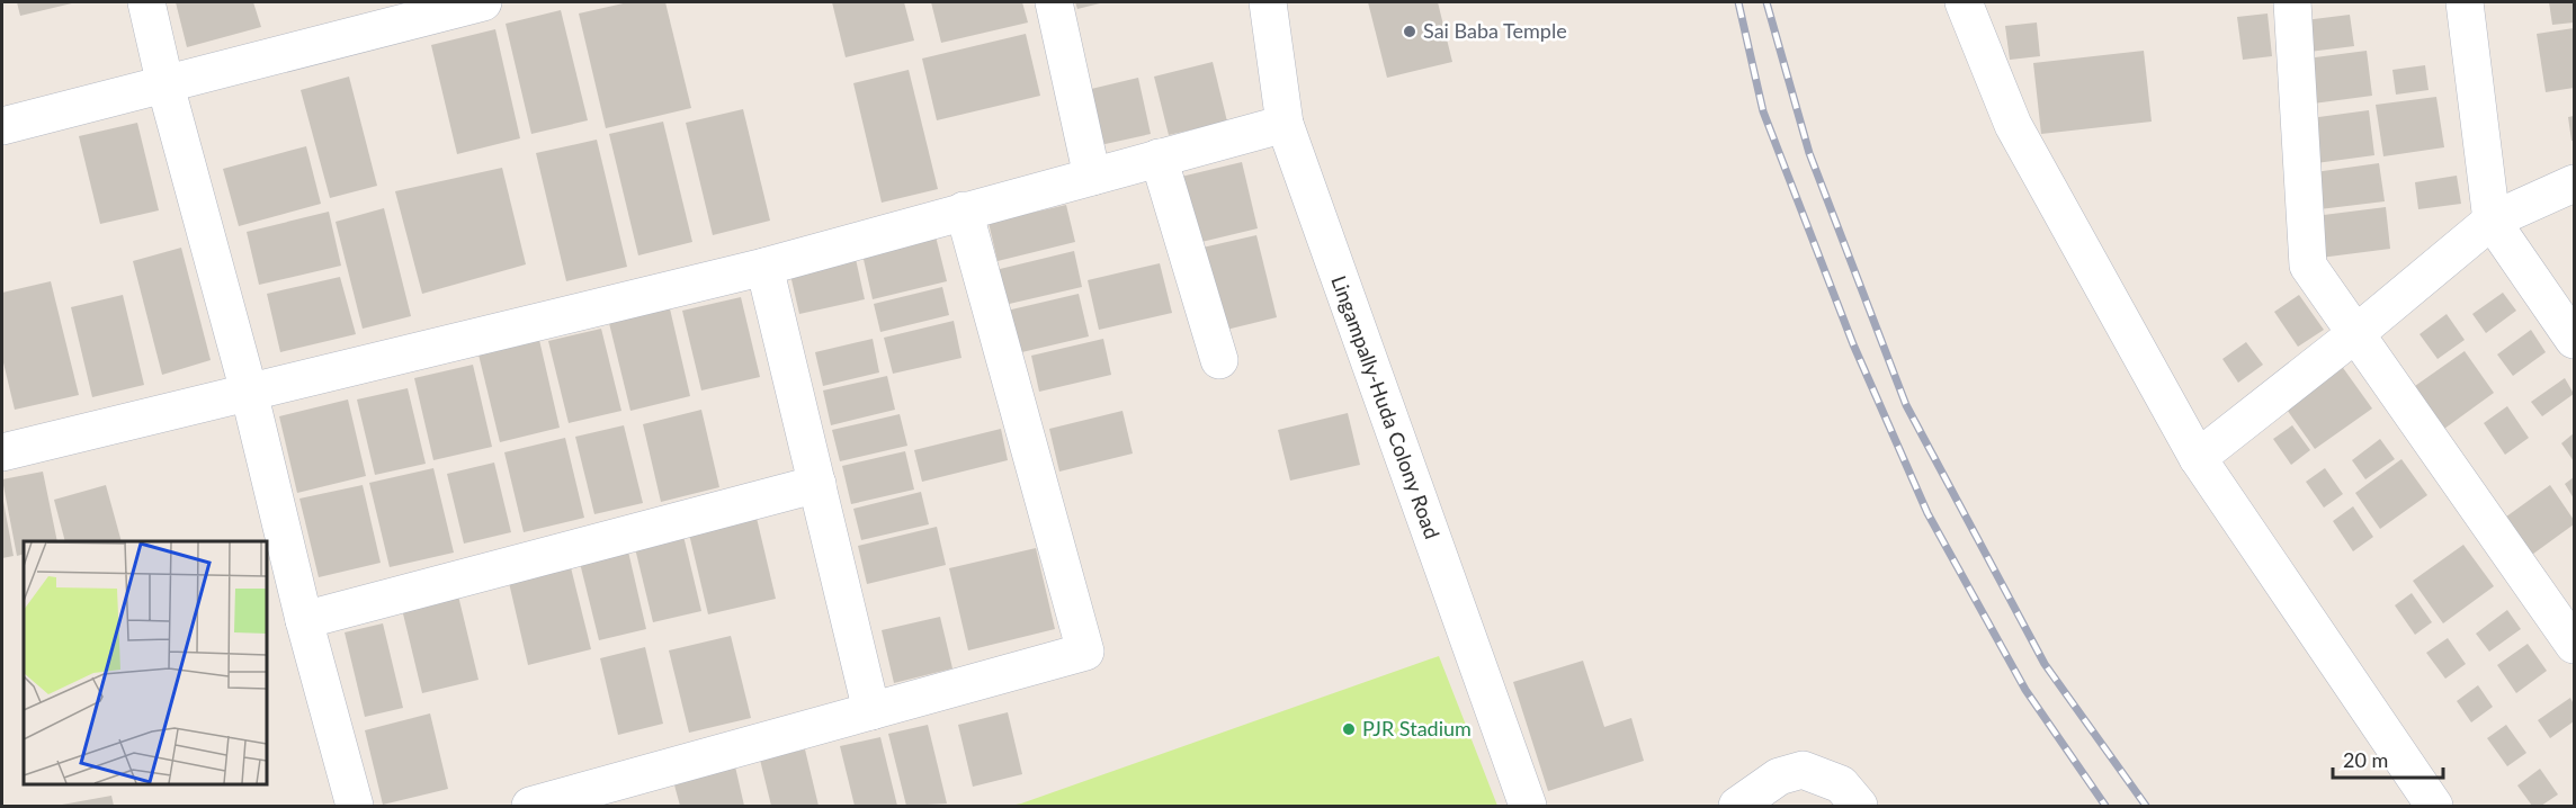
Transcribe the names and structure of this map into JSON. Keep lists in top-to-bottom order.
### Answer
{
  "streets": {
    "street": ["Lingampally-Huda Colony Road"]
  },
  "places": ["Sai Baba Temple", "PJR Stadium"],
  "scale_bar": "20 m"
}
